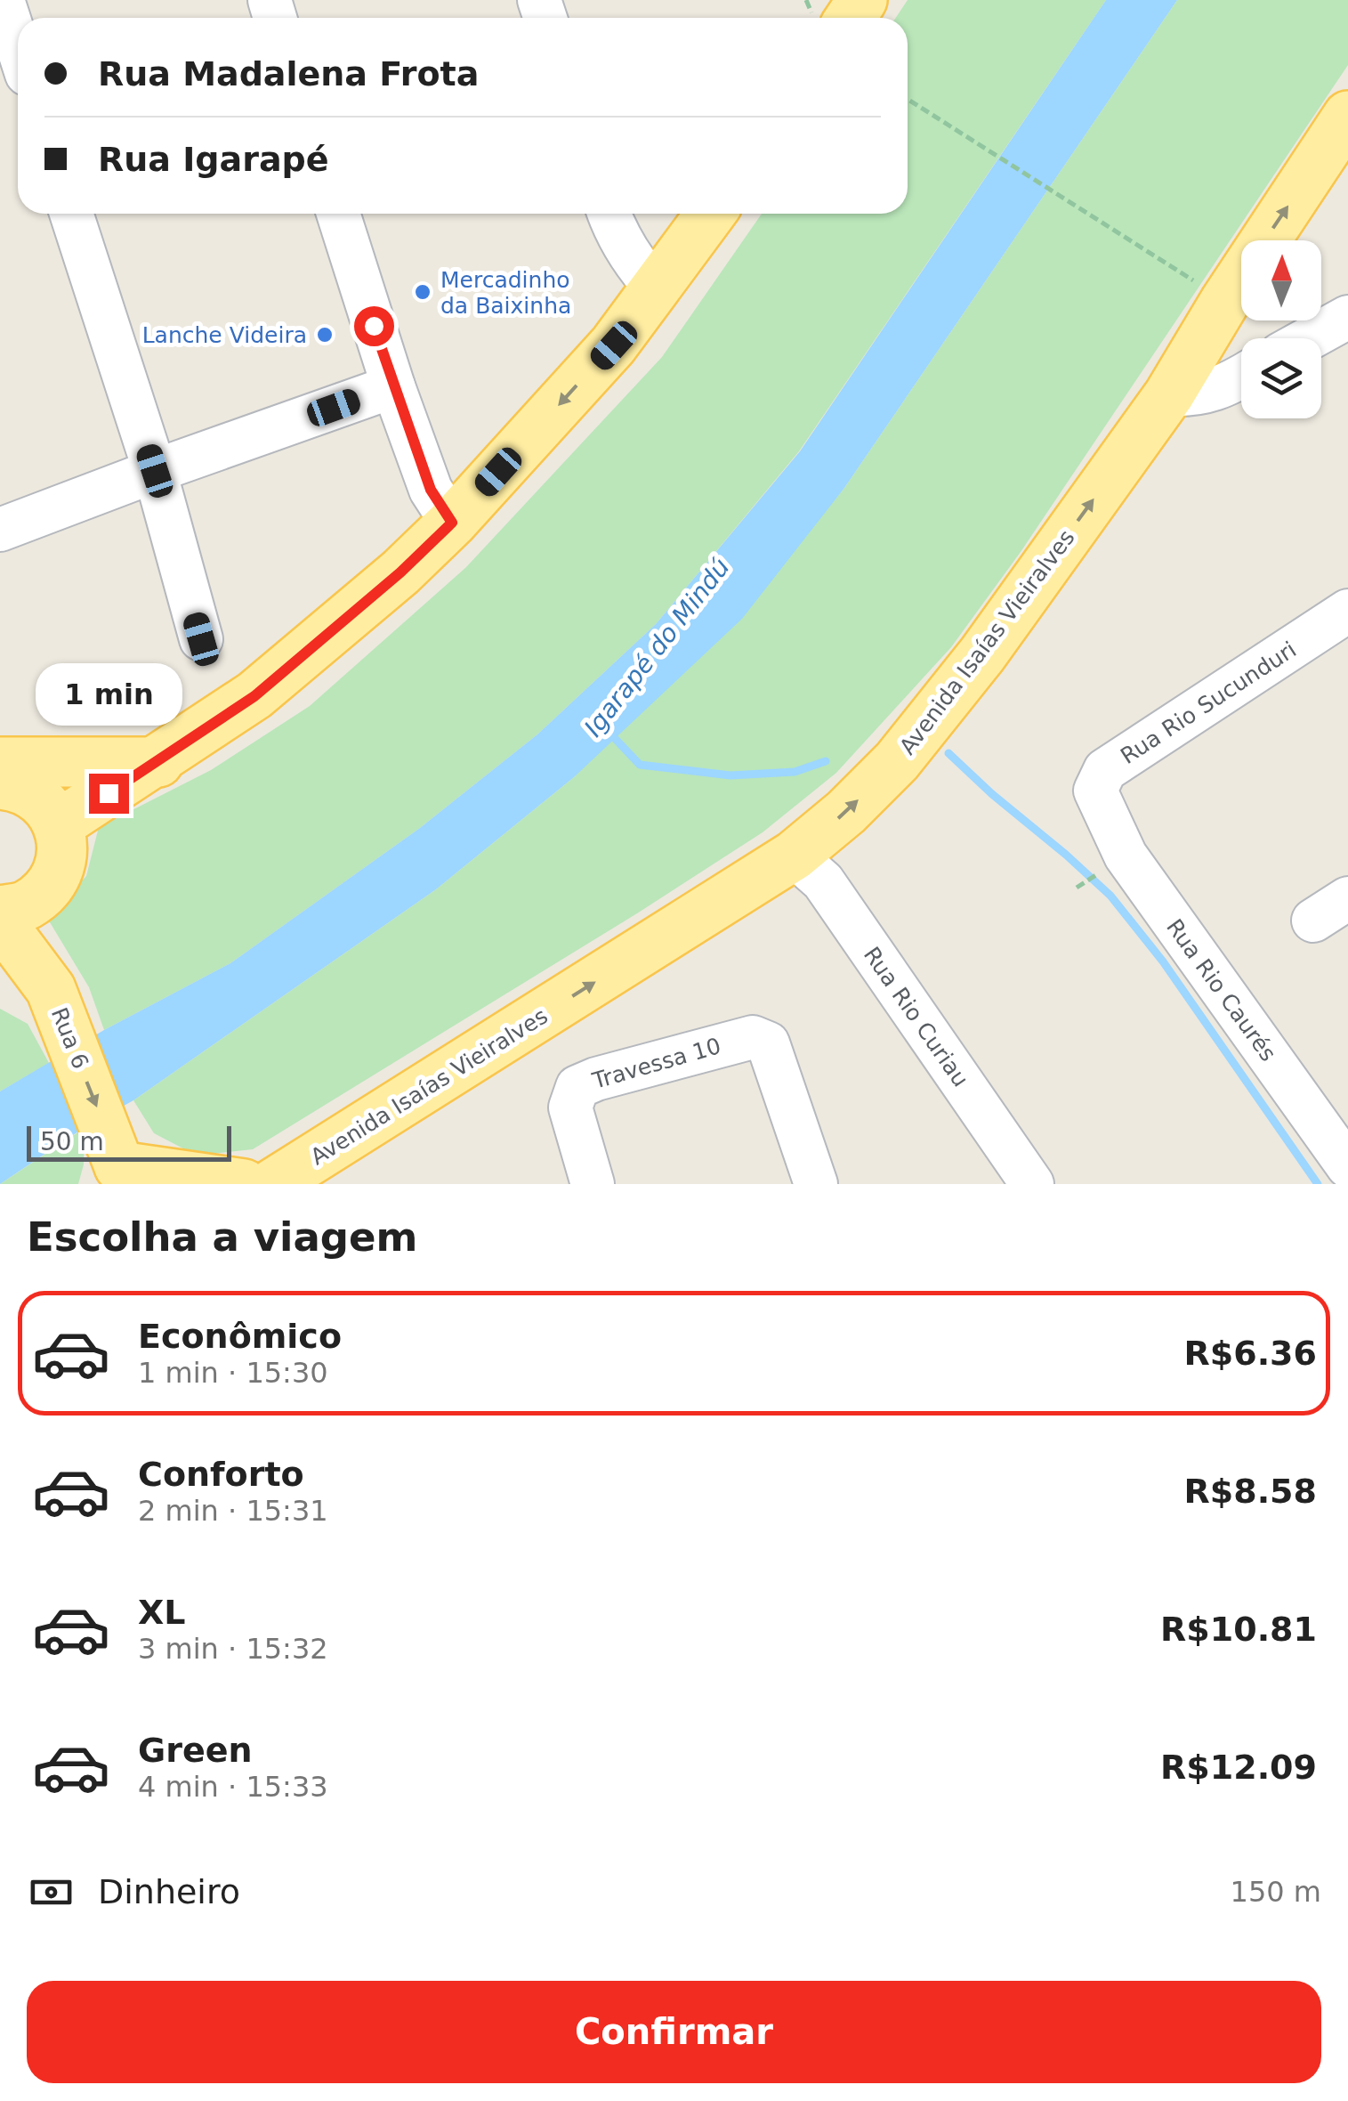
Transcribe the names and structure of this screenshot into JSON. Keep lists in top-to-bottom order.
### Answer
{
  "streets": {
    "main road": ["Avenida Isaías Vieiralves", "Rua 6"],
    "street": [
      "Rua Rio Sucunduri",
      "Rua Rio Caurés",
      "Rua Rio Curiau",
      "Travessa 10"
    ]
  },
  "crossings": [
    ["Avenida Isaías Vieiralves", "Rua Rio Curiau"],
    ["Rua Rio Sucunduri", "Rua Rio Caurés"]
  ],
  "one_way": ["Avenida Isaías Vieiralves", "Rua 6"],
  "water": ["Igarapé do Mindú"],
  "places": ["Mercadinho da Baixinha", "Lanche Videira"],
  "scale_bar": "50 m",
  "north": "top",
  "page": {
    "banner": ["Rua Madalena Frota", "Rua Igarapé"],
    "bubble": "1 min",
    "scale": "50 m",
    "heading": "Escolha a viagem",
    "list": [
      {
        "name": "Econômico",
        "note": "1 min · 15:30",
        "value": "R$6.36"
      },
      {
        "name": "Conforto",
        "note": "2 min · 15:31",
        "value": "R$8.58"
      },
      {
        "name": "XL",
        "note": "3 min · 15:32",
        "value": "R$10.81"
      },
      {
        "name": "Green",
        "note": "4 min · 15:33",
        "value": "R$12.09"
      }
    ],
    "pay": ["Dinheiro", "150 m"],
    "buttons": "Confirmar"
  }
}
